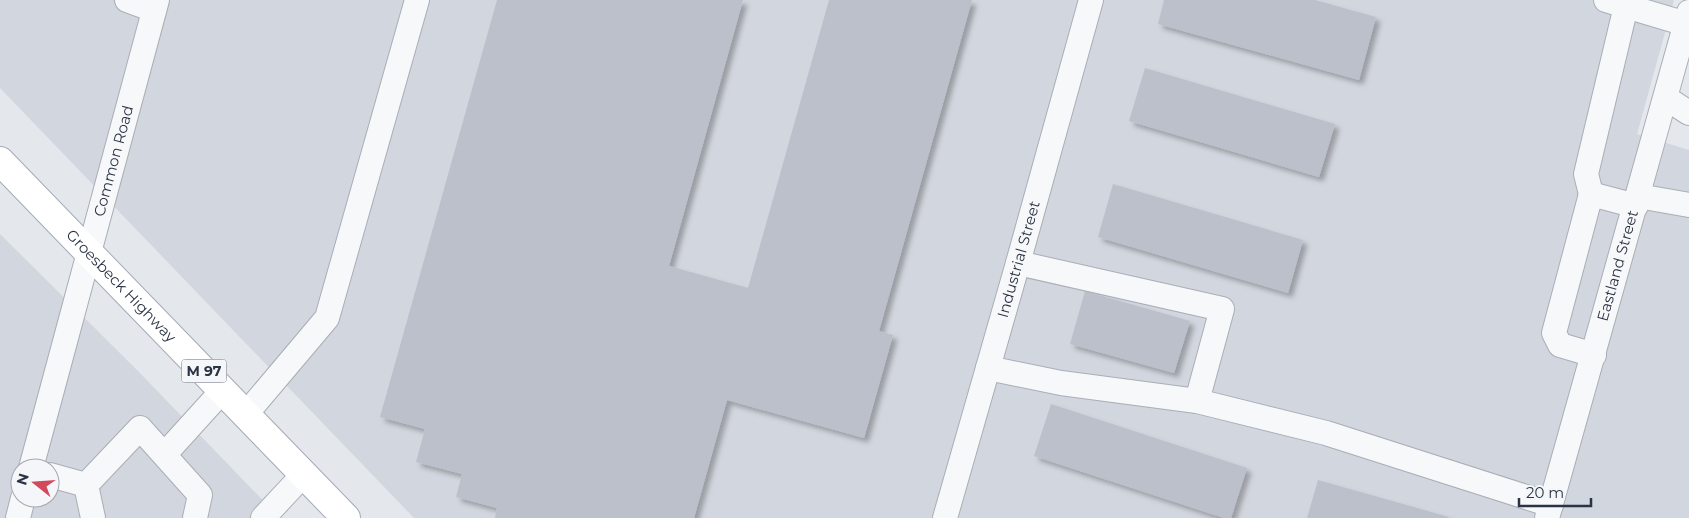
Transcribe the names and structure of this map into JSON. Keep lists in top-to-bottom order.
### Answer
{
  "streets": {
    "main road": ["Groesbeck Highway", "M 97"],
    "street": ["Common Road", "Industrial Street", "Eastland Street"]
  },
  "crossings": [
    ["Common Road", "Groesbeck Highway"]
  ],
  "scale_bar": "20 m",
  "north": "left"
}
